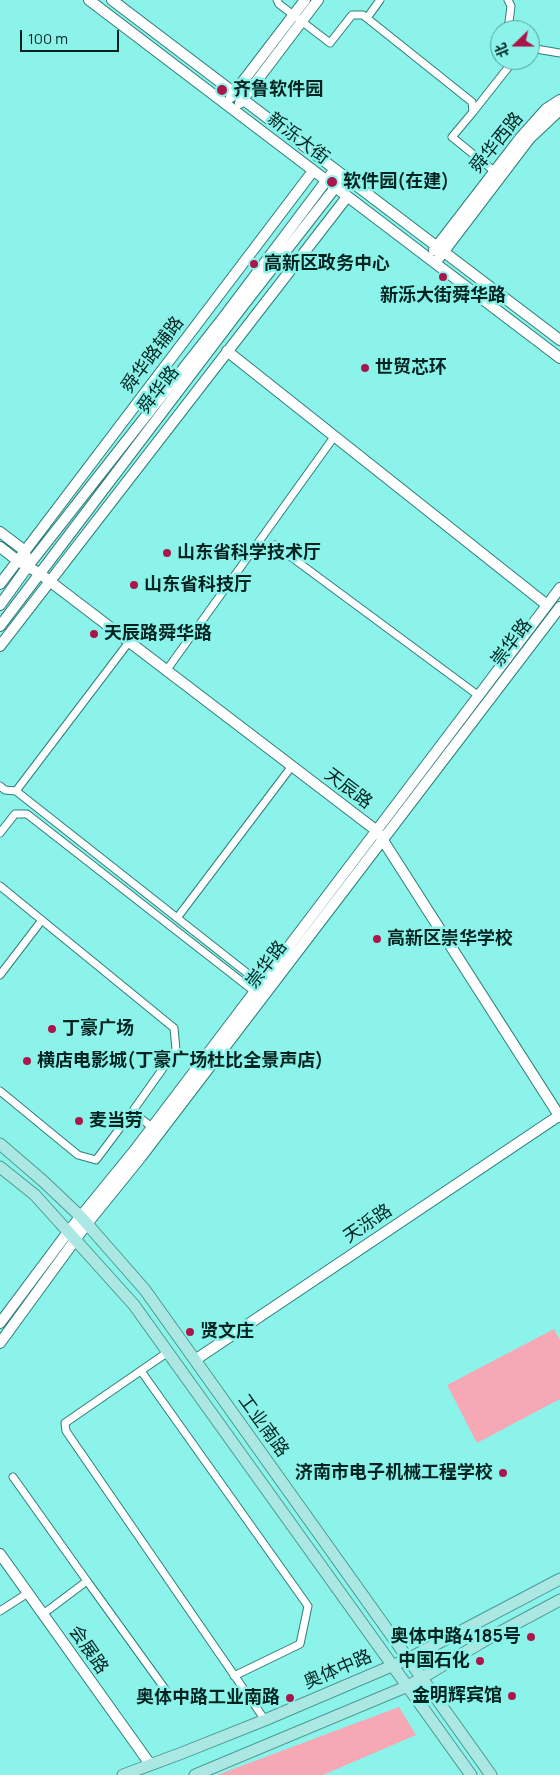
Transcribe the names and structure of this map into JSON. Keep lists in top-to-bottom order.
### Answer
{
  "streets": {
    "main road": [
      "新泺大街",
      "舜华西路",
      "舜华路辅路",
      "舜华路",
      "崇华路",
      "天辰路",
      "天泺路",
      "工业南路",
      "会展路",
      "奥体中路"
    ]
  },
  "crossings": [
    ["新泺大街", "舜华西路"],
    ["新泺大街", "舜华路辅路"],
    ["新泺大街", "舜华路"],
    ["舜华路辅路", "天辰路"],
    ["舜华路", "天辰路"],
    ["崇华路", "天辰路"],
    ["崇华路", "工业南路"],
    ["天辰路", "天泺路"],
    ["天泺路", "工业南路"],
    ["工业南路", "奥体中路"],
    ["会展路", "奥体中路"]
  ],
  "places": [
    "齐鲁软件园",
    "软件园(在建)",
    "高新区政务中心",
    "新泺大街舜华路",
    "世贸芯环",
    "山东省科学技术厅",
    "山东省科技厅",
    "天辰路舜华路",
    "高新区崇华学校",
    "丁豪广场",
    "横店电影城(丁豪广场杜比全景声店)",
    "麦当劳",
    "贤文庄",
    "济南市电子机械工程学校",
    "奥体中路4185号",
    "中国石化",
    "金明辉宾馆",
    "奥体中路工业南路"
  ],
  "scale_bar": "100 m",
  "north": "left"
}
